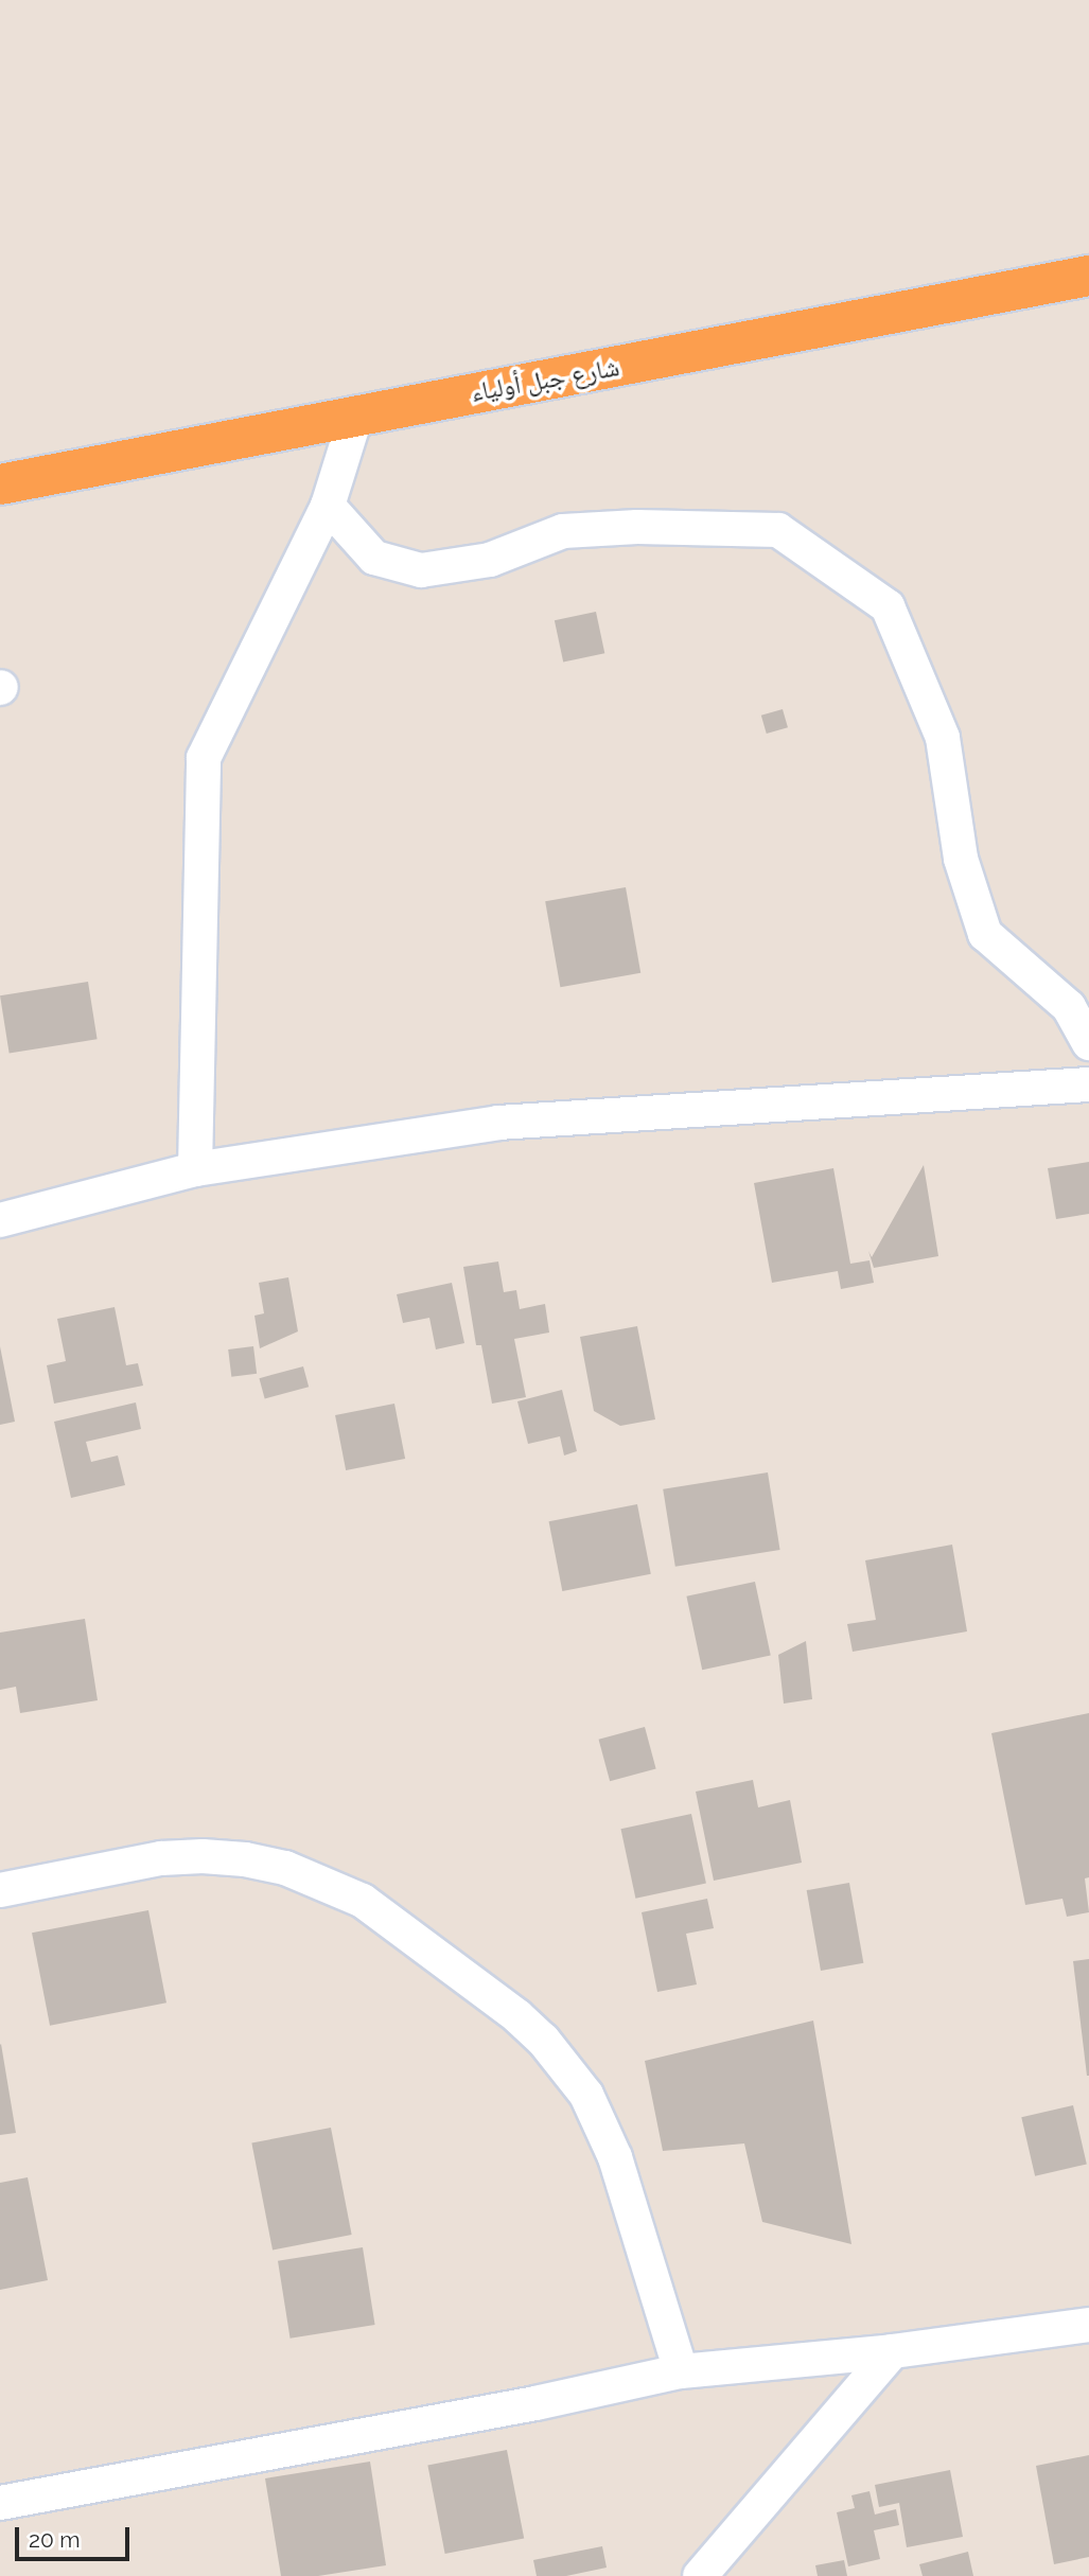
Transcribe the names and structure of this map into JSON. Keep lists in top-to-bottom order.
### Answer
{
  "streets": {
    "highway": ["شارع جبل أولياء"]
  },
  "scale_bar": "20 m"
}
